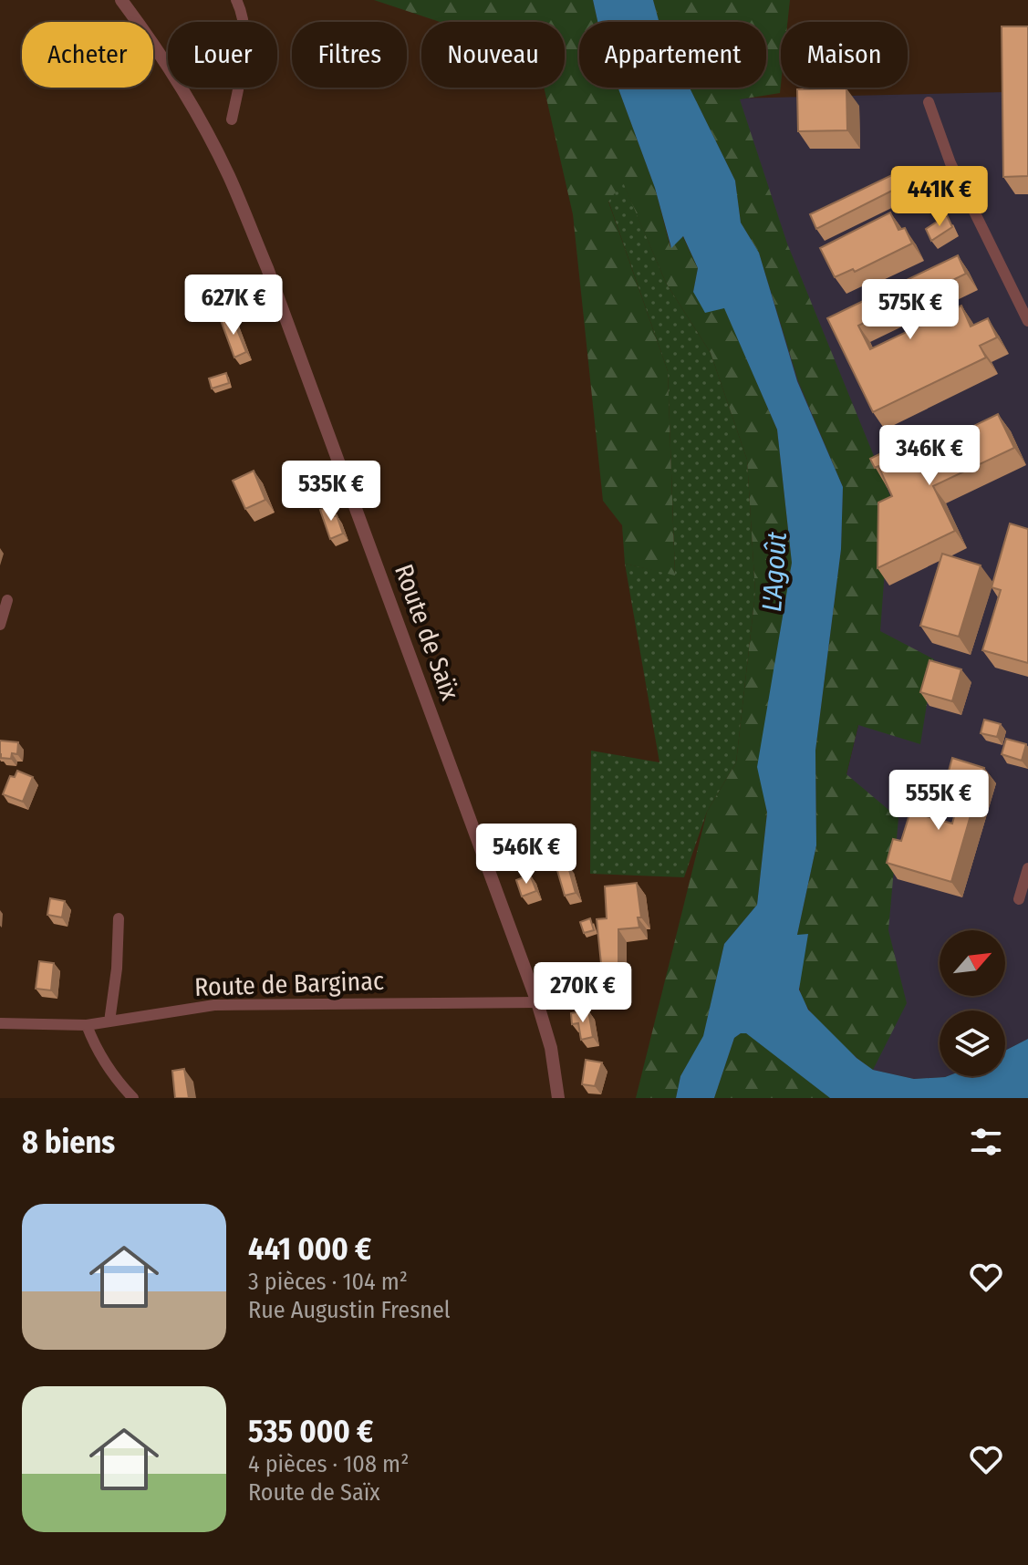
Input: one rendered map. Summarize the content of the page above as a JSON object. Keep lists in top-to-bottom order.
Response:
{
  "streets": {
    "street": ["Route de Saïx", "Route de Barginac"]
  },
  "crossings": [
    ["Route de Saïx", "Route de Barginac"]
  ],
  "water": ["L'Agoût"],
  "north": "top right",
  "page": {
    "chip": [
      "Acheter",
      "Louer",
      "Filtres",
      "Nouveau",
      "Appartement",
      "Maison"
    ],
    "price": [
      "441K €",
      "627K €",
      "575K €",
      "346K €",
      "535K €",
      "555K €",
      "546K €",
      "270K €"
    ],
    "heading": "8 biens",
    "list": [
      {
        "name": "441 000 €",
        "note": "3 pièces · 104 m² · Rue Augustin Fresnel"
      },
      {
        "name": "535 000 €",
        "note": "4 pièces · 108 m² · Route de Saïx"
      }
    ]
  }
}
